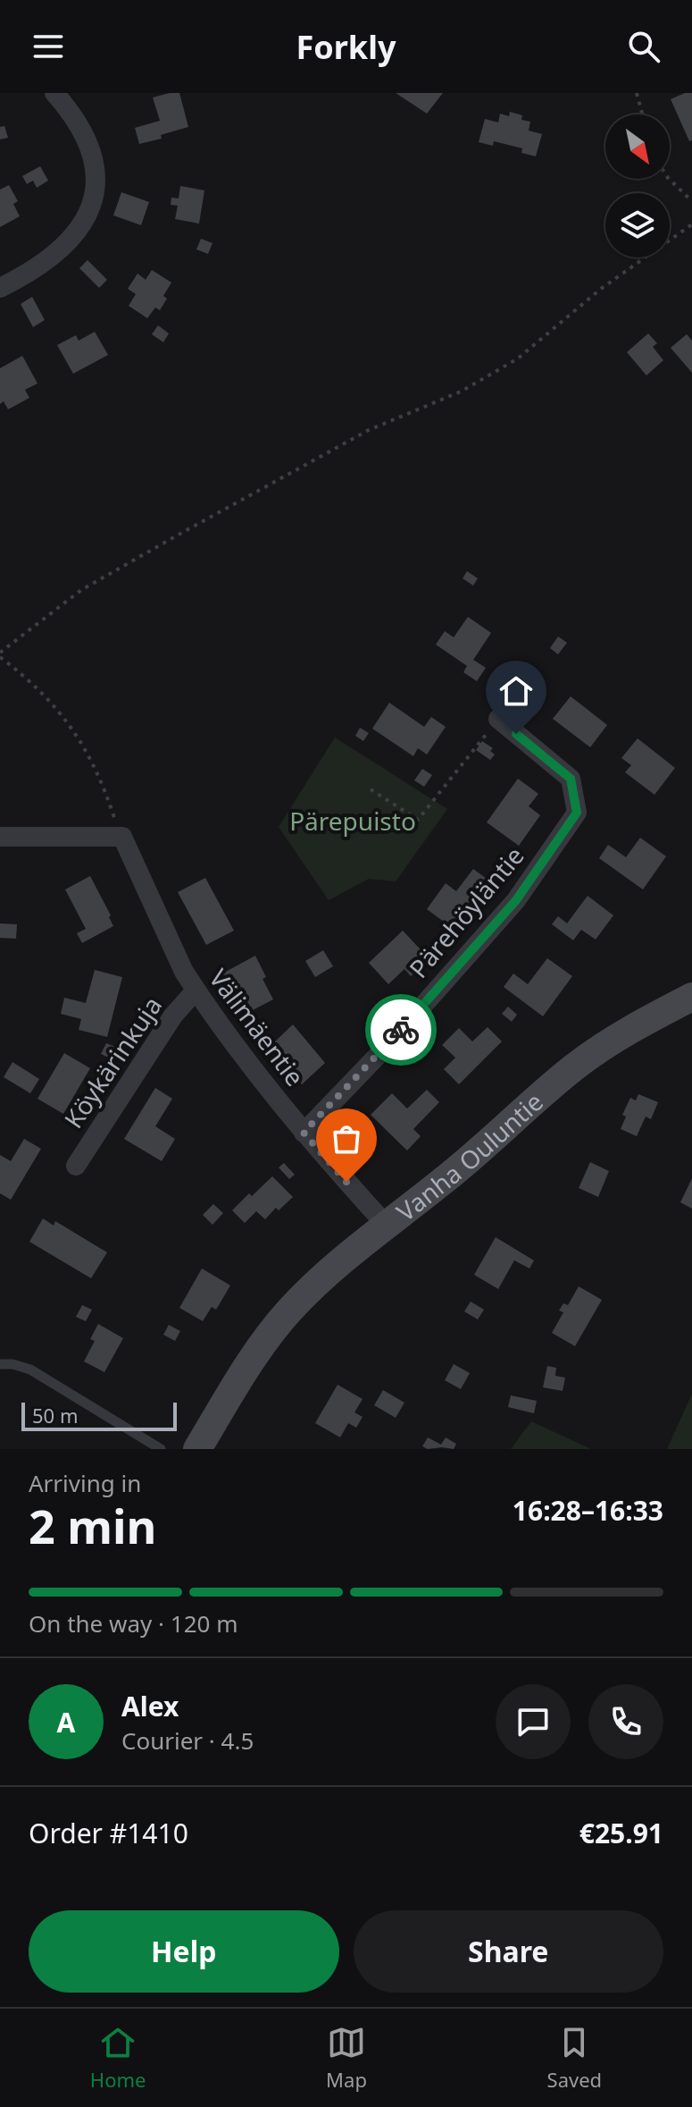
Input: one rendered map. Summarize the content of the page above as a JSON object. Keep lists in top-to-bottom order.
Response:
{
  "streets": {
    "street": [
      "Pärehöyläntie",
      "Välimäentie",
      "Köykärinkuja",
      "Vanha Ouluntie"
    ]
  },
  "crossings": [
    ["Pärehöyläntie", "Välimäentie"],
    ["Välimäentie", "Köykärinkuja"],
    ["Välimäentie", "Vanha Ouluntie"]
  ],
  "parks": ["Pärepuisto"],
  "scale_bar": "50 m",
  "north": "bottom right",
  "page": {
    "header": "Forkly",
    "scale": "50 m",
    "heading": ["2 min", "Arriving in", "16:28–16:33"],
    "panel": [
      "Alex",
      "Courier · 4.5",
      "Order #1410",
      "€25.91"
    ],
    "bar": "On the way · 120 m",
    "round": "A",
    "buttons": ["Help", "Share"],
    "tabs": ["Home", "Map", "Saved"]
  }
}
